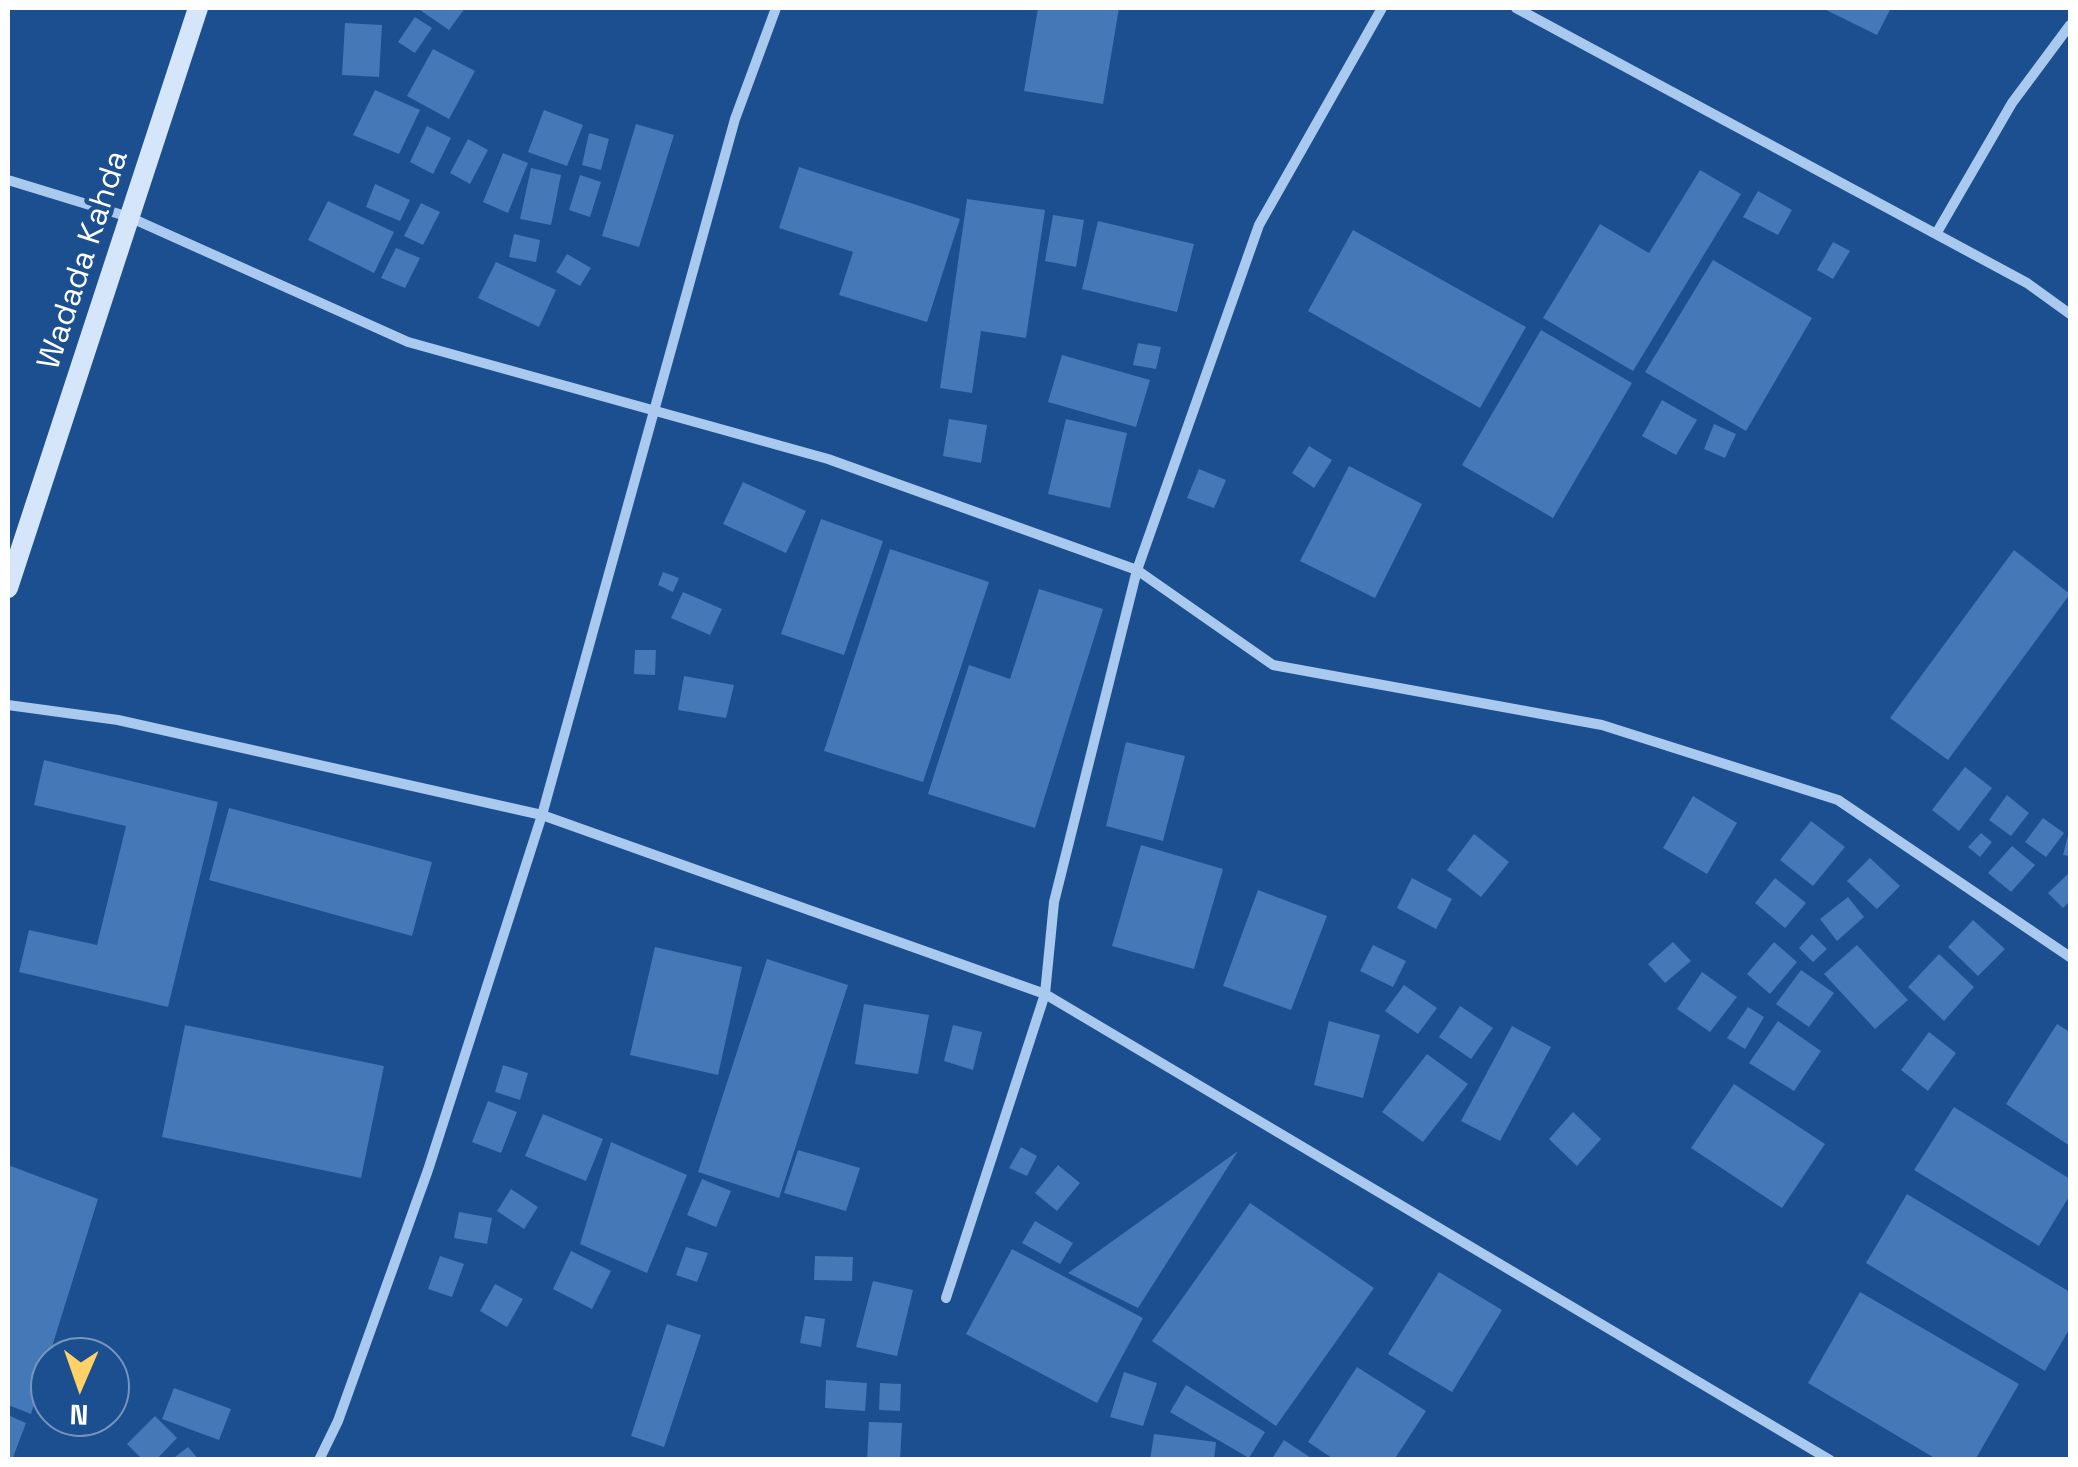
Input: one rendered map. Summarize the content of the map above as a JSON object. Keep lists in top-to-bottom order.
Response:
{
  "streets": {
    "main road": ["Wadada Kahda"]
  },
  "north": "bottom"
}
